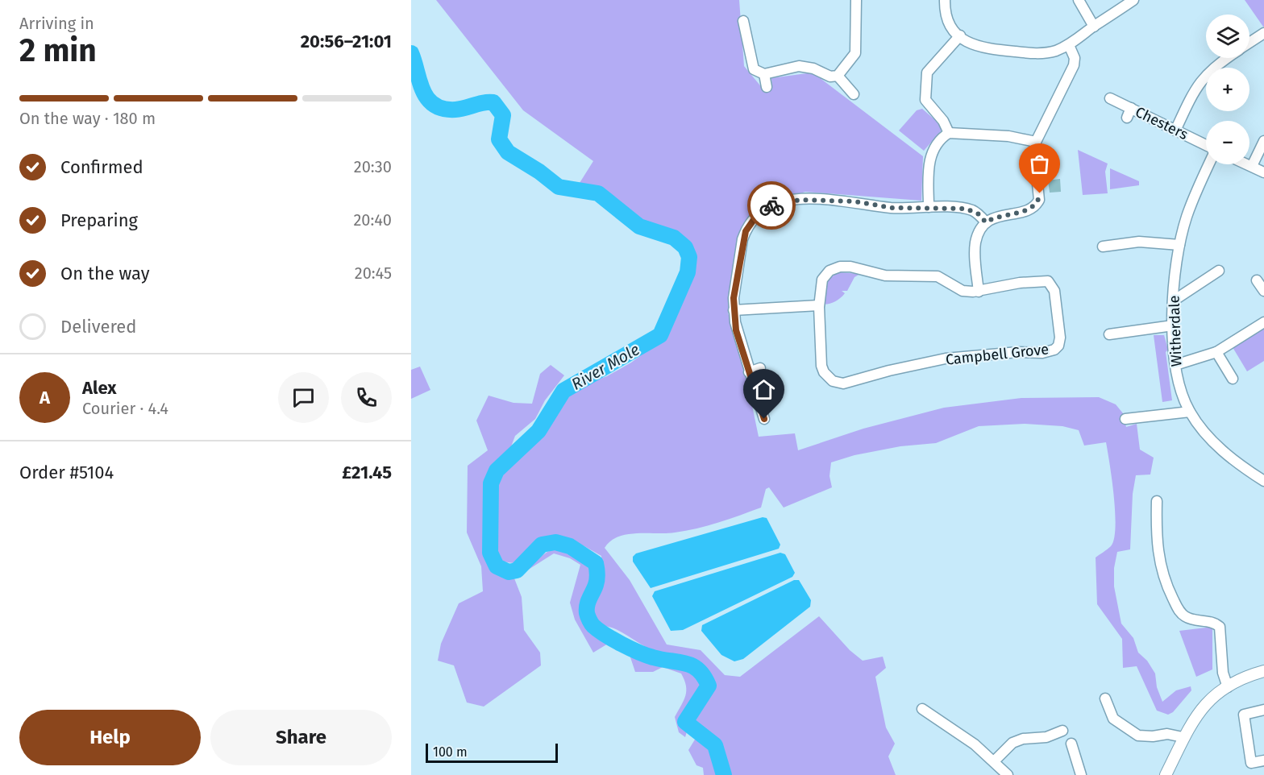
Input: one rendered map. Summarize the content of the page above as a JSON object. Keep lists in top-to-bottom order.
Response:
{
  "streets": {
    "street": ["Chesters", "Witherdale", "Campbell Grove"]
  },
  "water": ["River Mole"],
  "scale_bar": "100 m",
  "page": {
    "heading": ["2 min", "Arriving in", "20:56–21:01"],
    "panel": [
      "Alex",
      "Courier · 4.4",
      "Order #5104",
      "£21.45"
    ],
    "map_buttons": ["+", "−"],
    "bar": "On the way · 180 m",
    "list": [
      ["Confirmed", "20:30"],
      ["Preparing", "20:40"],
      ["On the way", "20:45"],
      "Delivered"
    ],
    "round": "A",
    "buttons": ["Help", "Share"],
    "scale": "100 m"
  }
}
